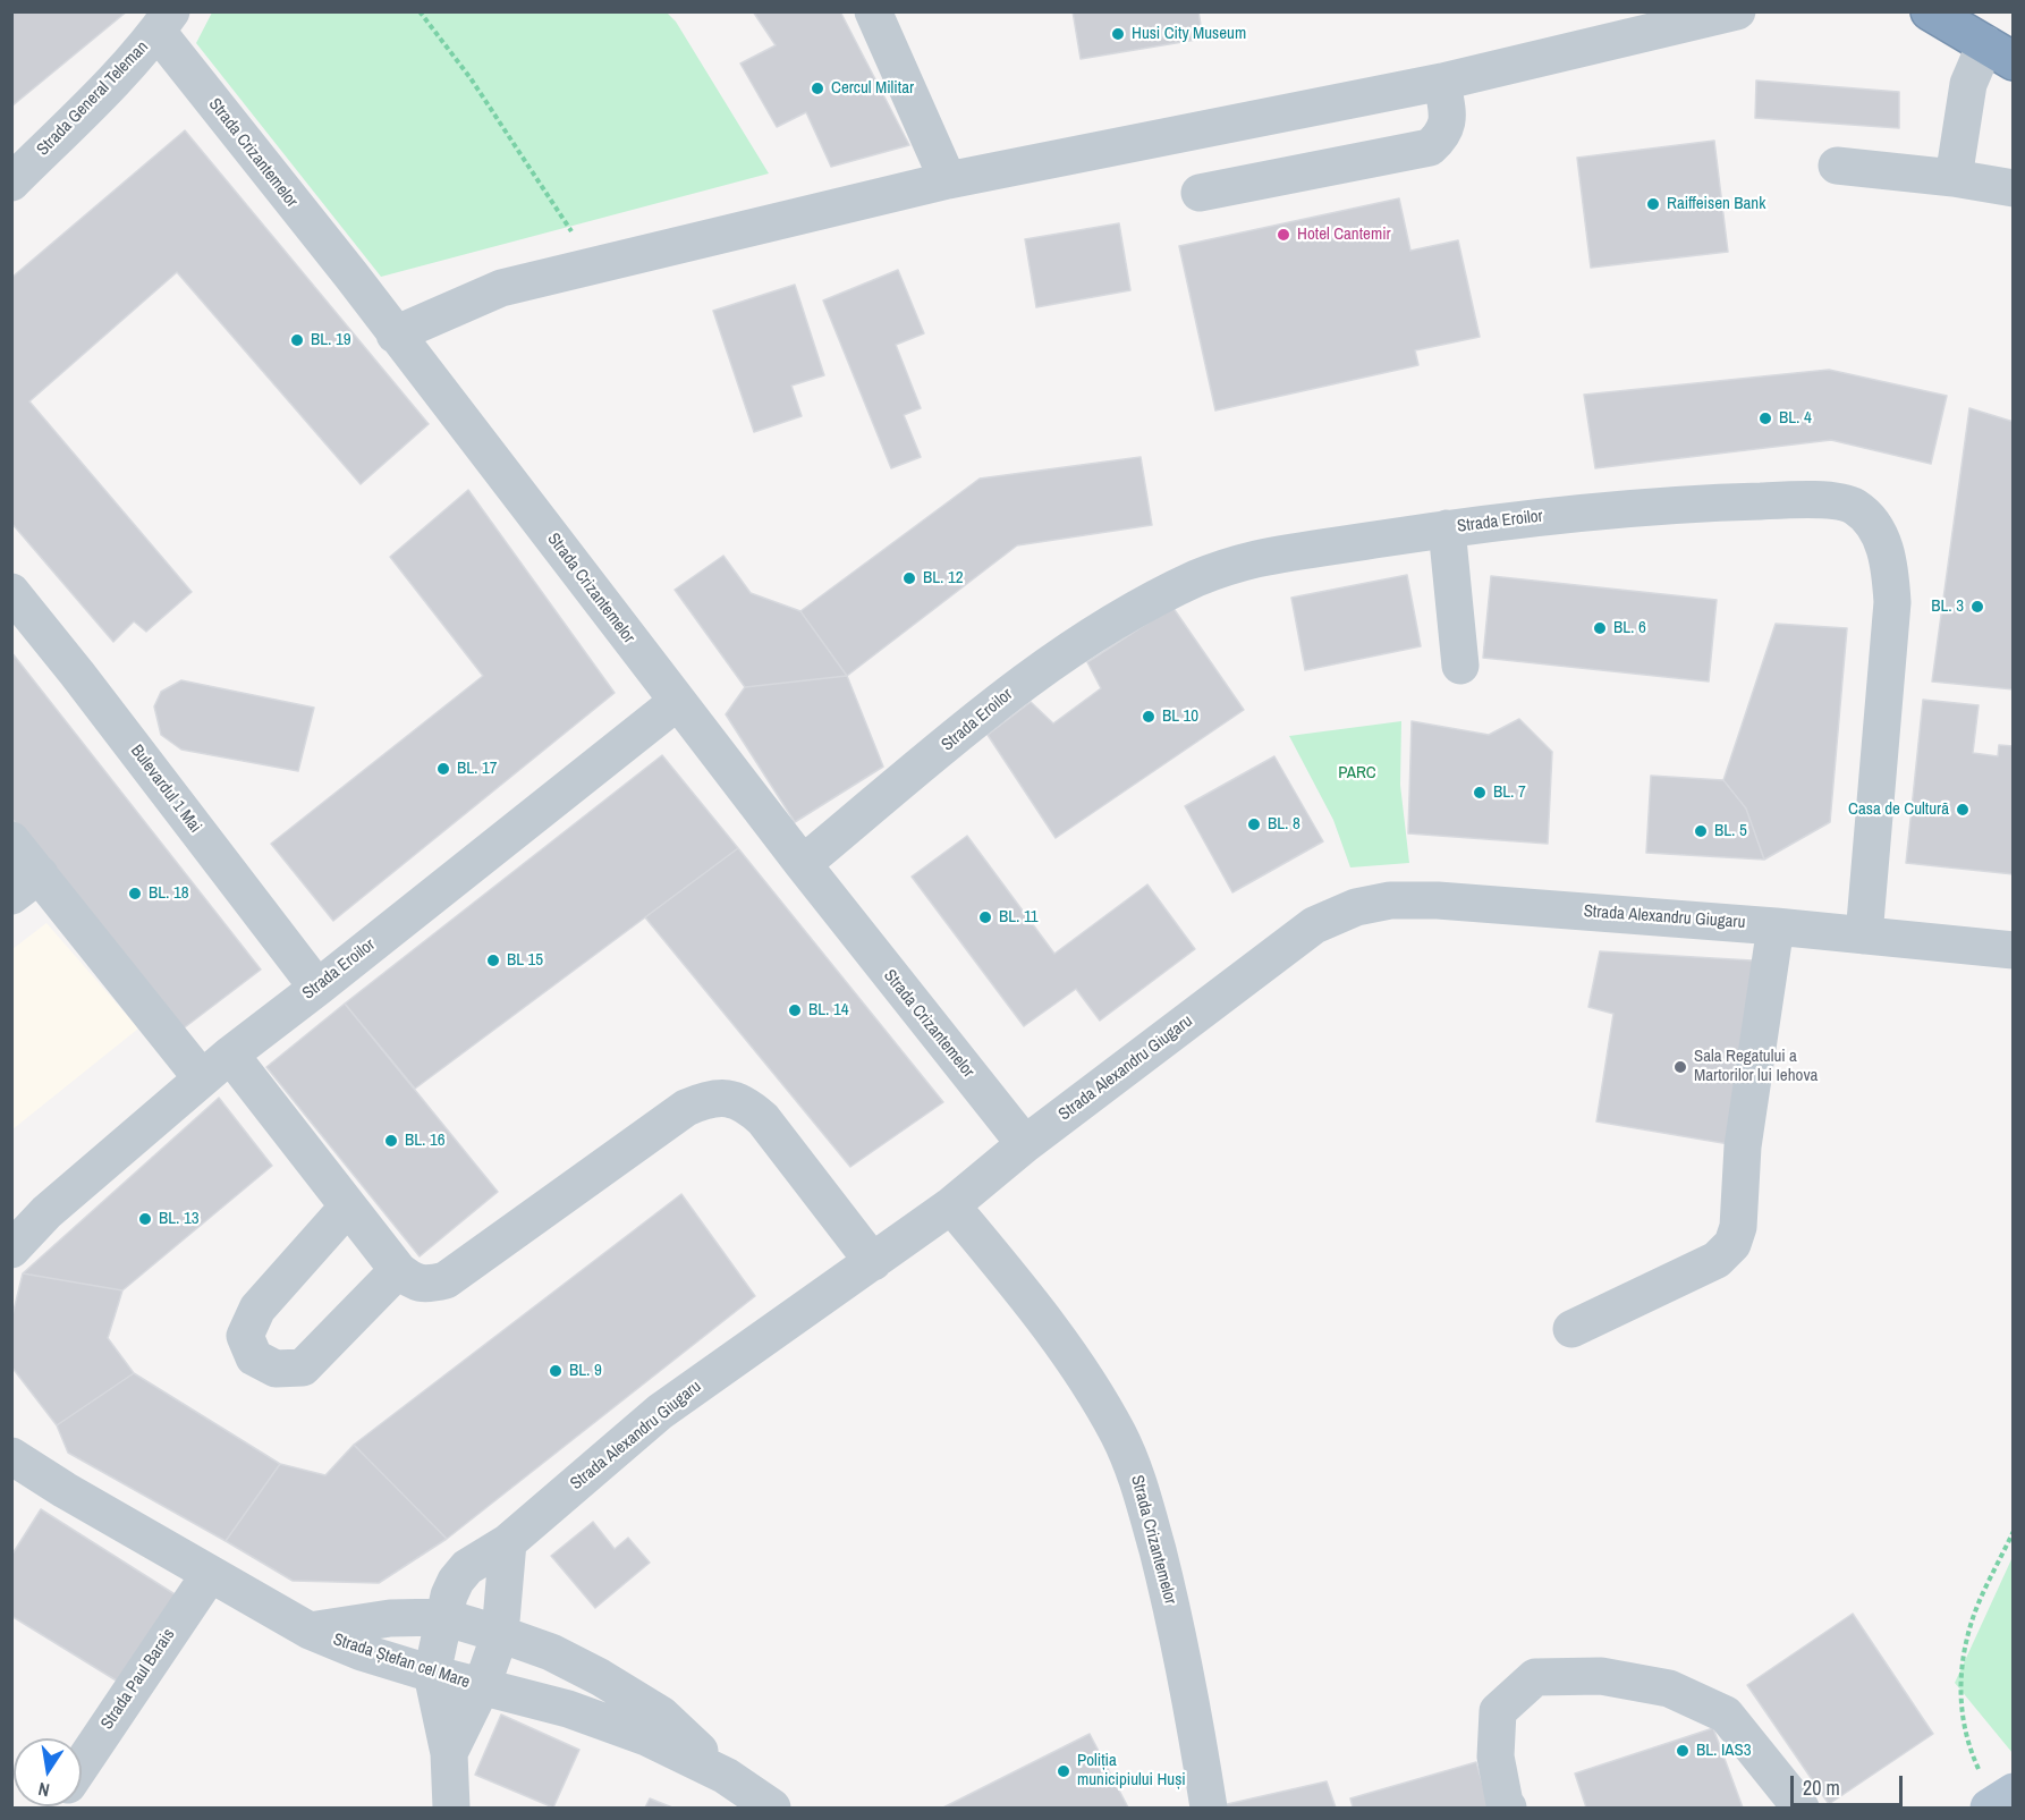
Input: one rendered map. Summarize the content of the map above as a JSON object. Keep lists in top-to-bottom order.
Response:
{
  "streets": {
    "street": [
      "Strada General Teleman",
      "Strada Crizantemelor",
      "Strada Eroilor",
      "Bulevardul 1 Mai",
      "Strada Alexandru Giugaru",
      "Strada Ștefan cel Mare",
      "Strada Paul Barais"
    ]
  },
  "crossings": [
    ["Strada General Teleman", "Strada Crizantemelor"],
    ["Strada Crizantemelor", "Strada Eroilor"],
    ["Strada Crizantemelor", "Strada Alexandru Giugaru"],
    ["Strada Eroilor", "Bulevardul 1 Mai"],
    ["Strada Eroilor", "Strada Alexandru Giugaru"],
    ["Strada Alexandru Giugaru", "Strada Ștefan cel Mare"],
    ["Strada Ștefan cel Mare", "Strada Paul Barais"]
  ],
  "parks": ["PARC"],
  "places": [
    "Husi City Museum",
    "Cercul Militar",
    "Raiffeisen Bank",
    "Hotel Cantemir",
    "BL. 19",
    "BL. 4",
    "BL. 12",
    "BL. 3",
    "BL. 6",
    "BL 10",
    "BL. 17",
    "BL. 7",
    "Casa de Cultură",
    "BL. 8",
    "BL. 5",
    "BL. 18",
    "BL. 11",
    "BL 15",
    "BL. 14",
    "Sala Regatului a Martorilor lui Iehova",
    "BL. 16",
    "BL. 13",
    "BL. 9",
    "BL. IAS3",
    "Poliția municipiului Huși"
  ],
  "scale_bar": "20 m",
  "north": "bottom"
}
